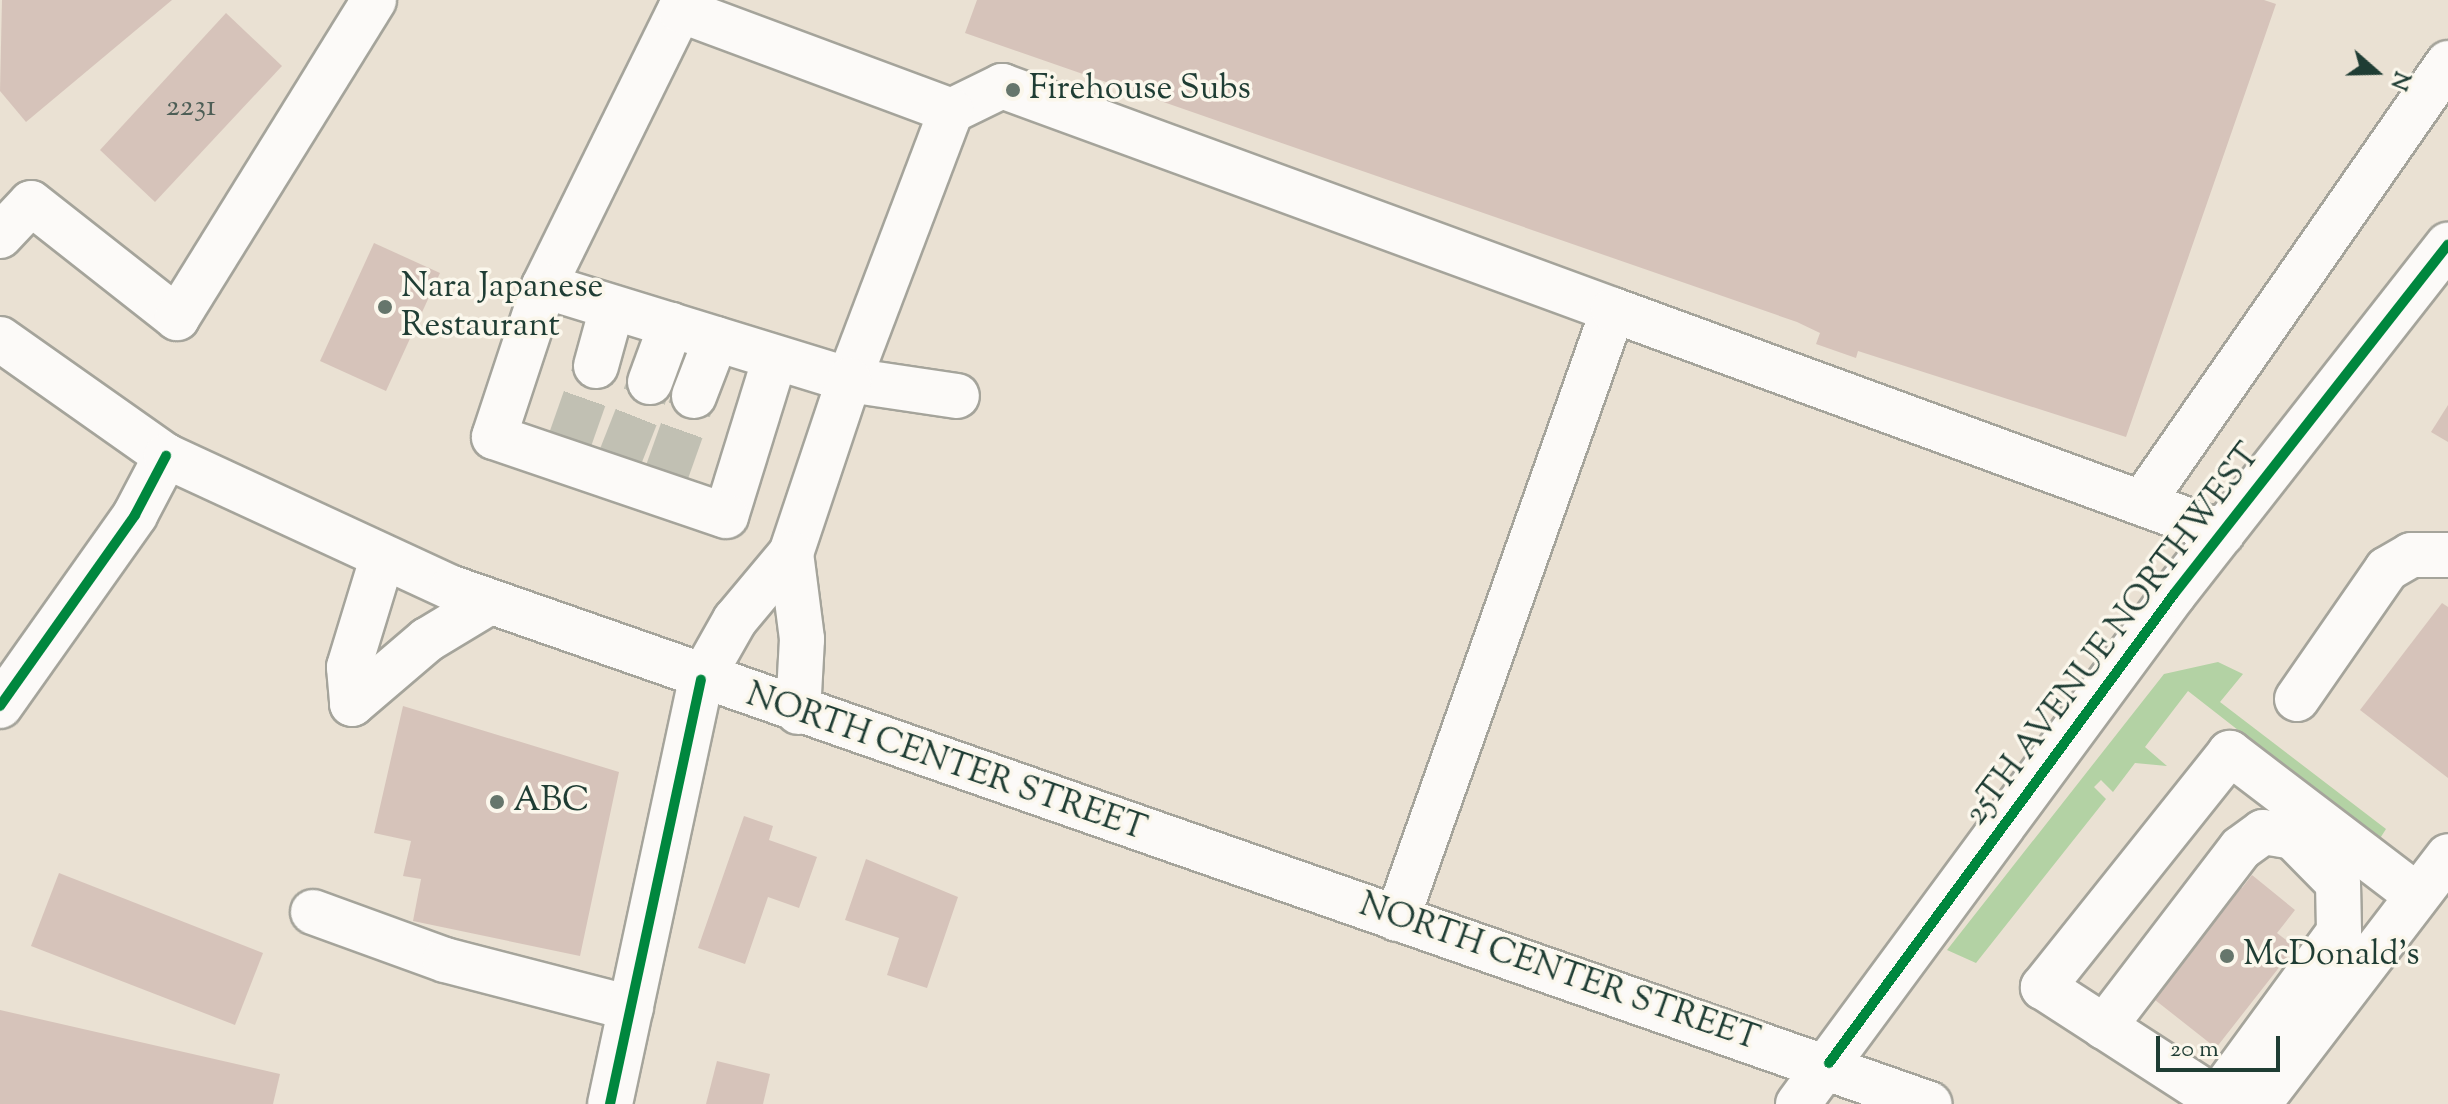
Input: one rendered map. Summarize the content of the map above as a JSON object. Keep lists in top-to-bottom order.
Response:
{
  "streets": {
    "main road": ["25TH AVENUE NORTHWEST", "NORTH CENTER STREET"]
  },
  "crossings": [
    ["25TH AVENUE NORTHWEST", "NORTH CENTER STREET"]
  ],
  "places": [
    "Firehouse Subs",
    "Nara Japanese Restaurant",
    "ABC",
    "McDonald's"
  ],
  "house_numbers": ["2231"],
  "scale_bar": "20 m",
  "north": "right"
}
